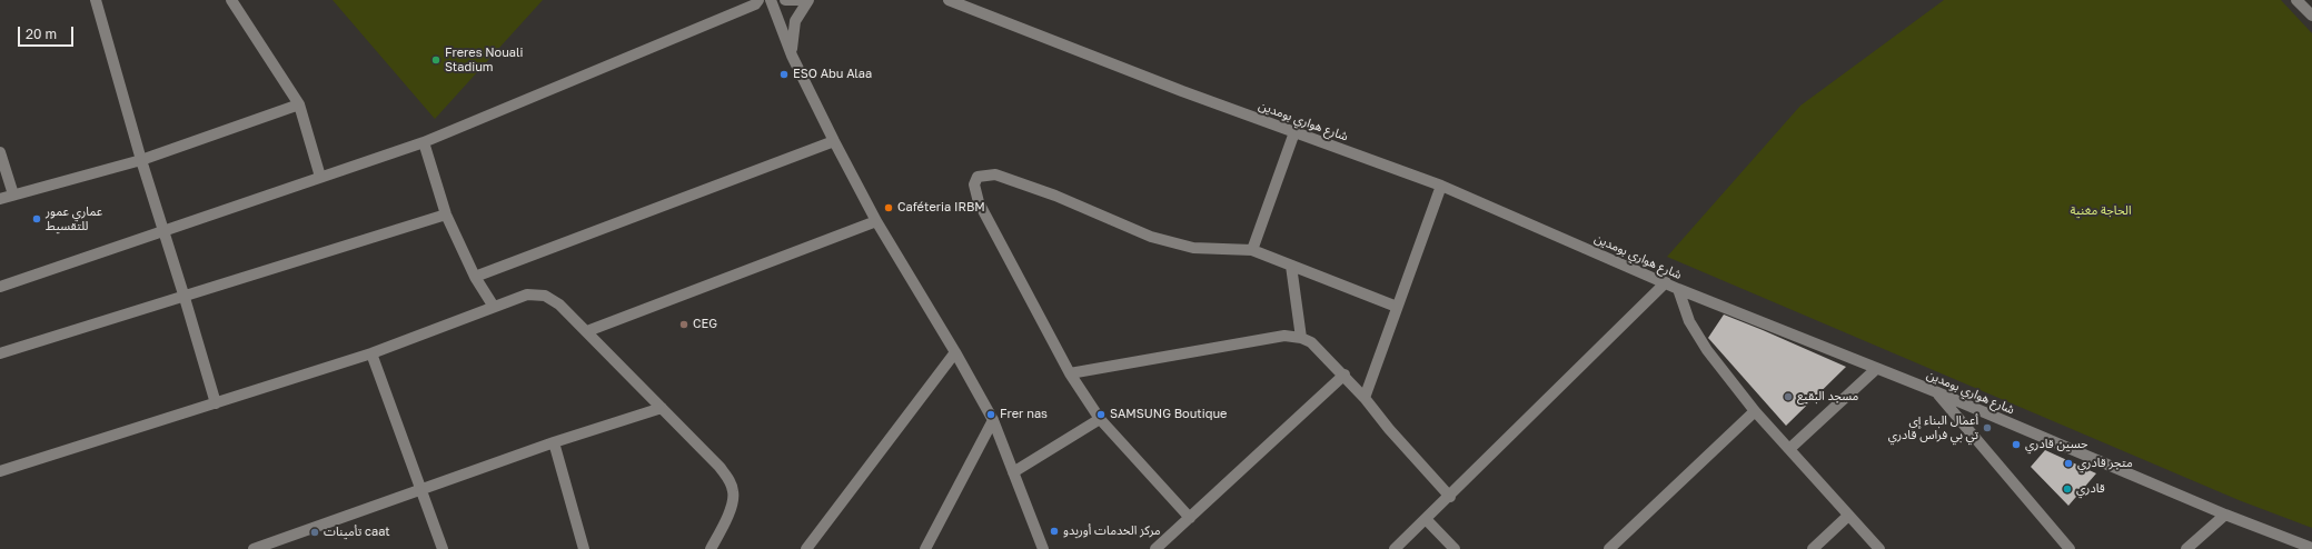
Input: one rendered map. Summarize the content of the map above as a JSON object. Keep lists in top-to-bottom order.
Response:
{
  "streets": {
    "street": ["شارع هواري بومدين"]
  },
  "parks": ["الحاجة مغنية"],
  "places": [
    "Freres Nouali Stadium",
    "ESO Abu Alaa",
    "Caféteria IRBM",
    "عماري عمور للتقسيط",
    "CEG",
    "مسجد البقيع",
    "Frer nas",
    "SAMSUNG Boutique",
    "أعمال البناء إي تي بي فراس قادري",
    "حسين قادري",
    "متجر قادري",
    "قادري",
    "مركز الخدمات أوريدو",
    "تأمينات caat"
  ],
  "scale_bar": "20 m"
}
